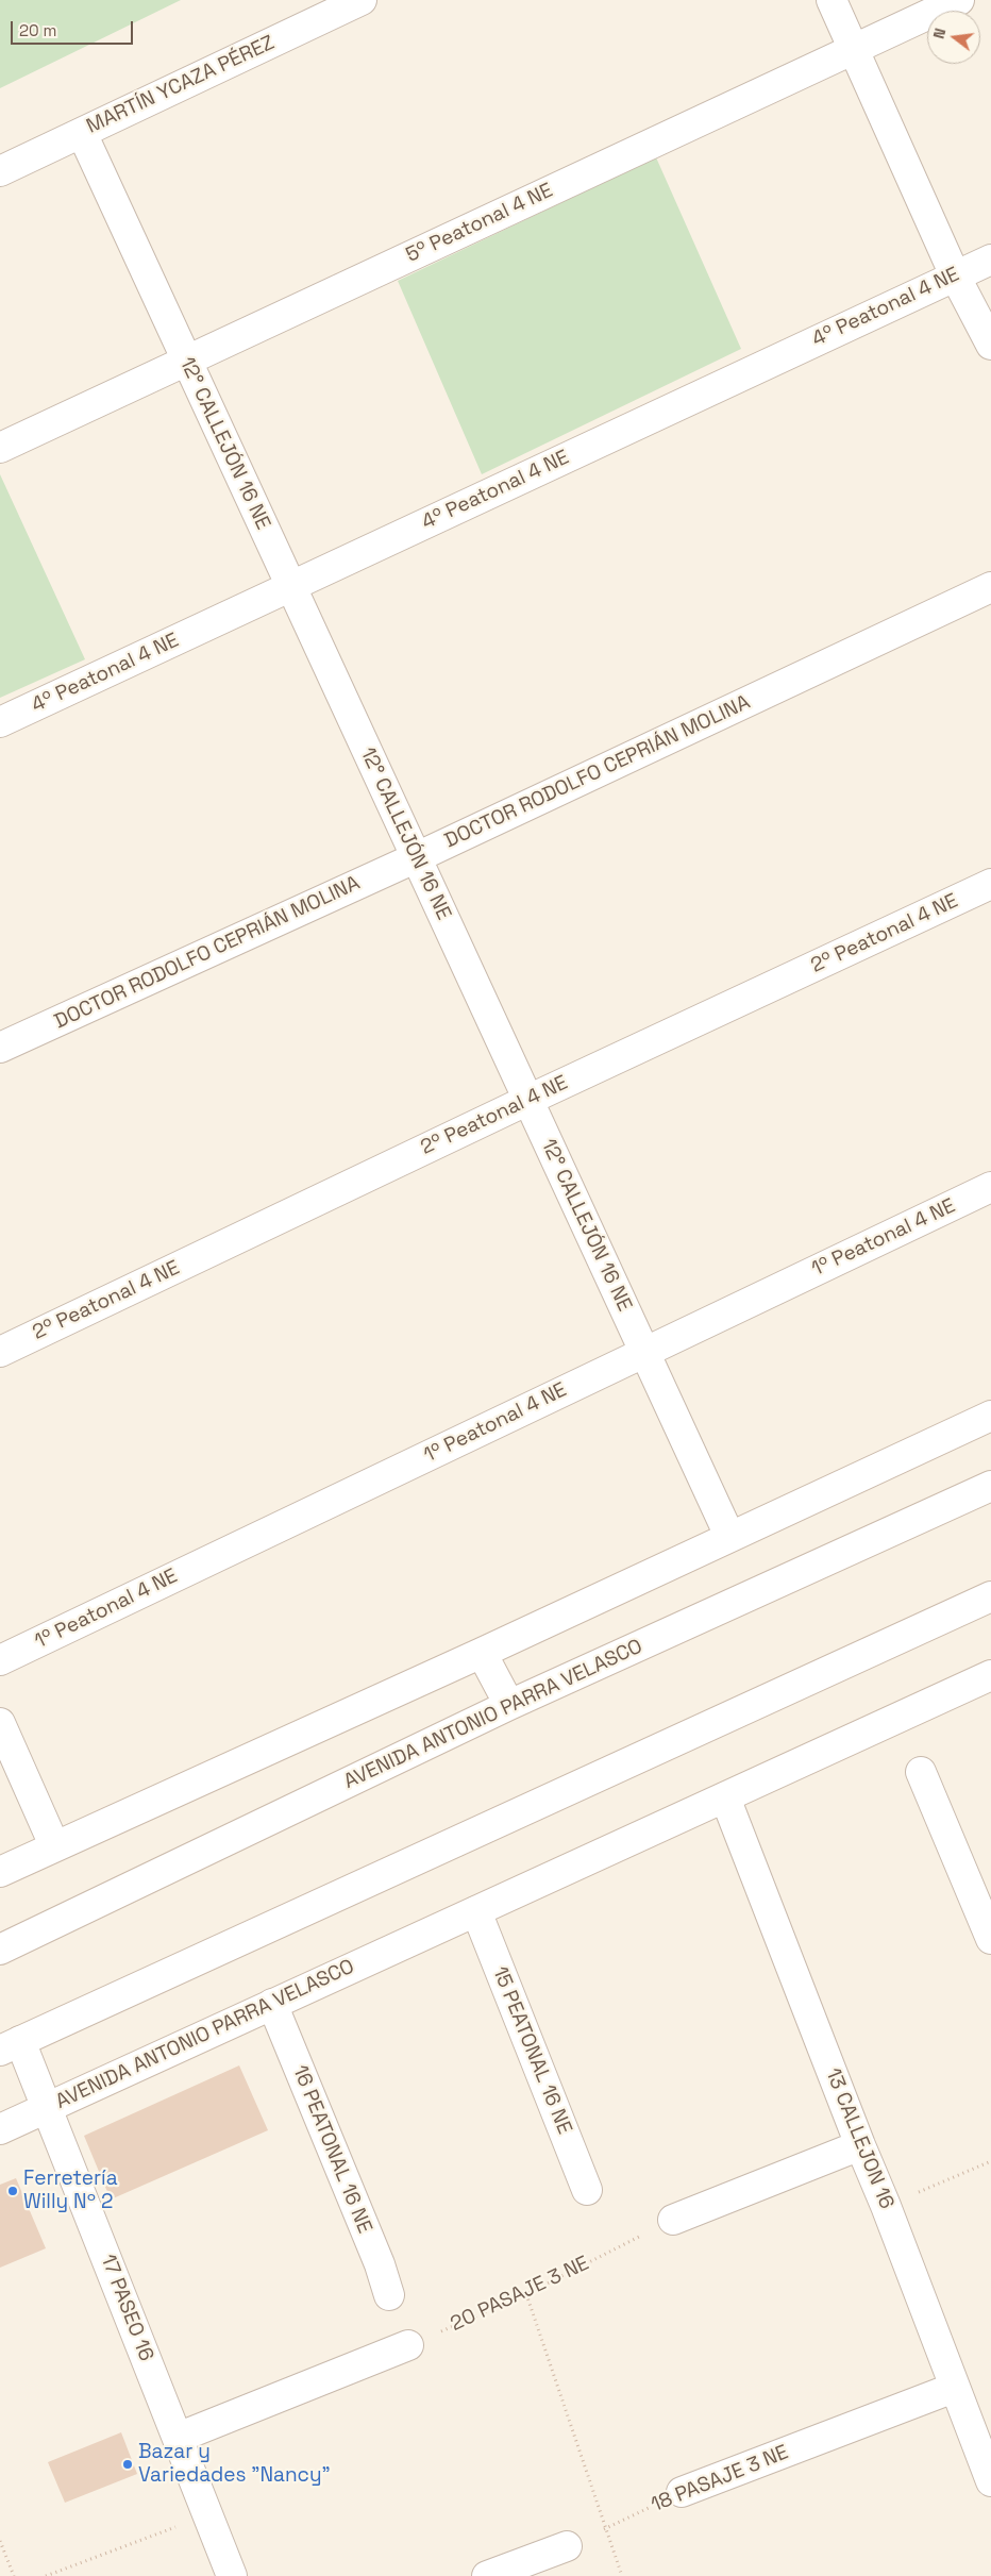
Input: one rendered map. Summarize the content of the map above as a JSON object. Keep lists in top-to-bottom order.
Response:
{
  "streets": {
    "street": [
      "MARTÍN YCAZA PÉREZ",
      "5º Peatonal 4 NE",
      "4º Peatonal 4 NE",
      "12° CALLEJÓN 16 NE",
      "DOCTOR RODOLFO CEPRIÁN MOLINA",
      "2º Peatonal 4 NE",
      "1º Peatonal 4 NE",
      "AVENIDA ANTONIO PARRA VELASCO",
      "15 PEATONAL 16 NE",
      "13 CALLEJON 16",
      "16 PEATONAL 16 NE",
      "17 PASEO 16",
      "18 PASAJE 3 NE"
    ],
    "path": ["20 PASAJE 3 NE"]
  },
  "crossings": [
    ["MARTÍN YCAZA PÉREZ", "12° CALLEJÓN 16 NE"],
    ["5º Peatonal 4 NE", "12° CALLEJÓN 16 NE"],
    ["4º Peatonal 4 NE", "12° CALLEJÓN 16 NE"],
    ["12° CALLEJÓN 16 NE", "DOCTOR RODOLFO CEPRIÁN MOLINA"],
    ["12° CALLEJÓN 16 NE", "2º Peatonal 4 NE"],
    ["12° CALLEJÓN 16 NE", "1º Peatonal 4 NE"],
    ["AVENIDA ANTONIO PARRA VELASCO", "15 PEATONAL 16 NE"],
    ["AVENIDA ANTONIO PARRA VELASCO", "13 CALLEJON 16"],
    ["AVENIDA ANTONIO PARRA VELASCO", "16 PEATONAL 16 NE"],
    ["AVENIDA ANTONIO PARRA VELASCO", "17 PASEO 16"],
    ["13 CALLEJON 16", "18 PASAJE 3 NE"]
  ],
  "places": ["Ferretería Willy Nº 2", "Bazar y Variedades \"Nancy\""],
  "scale_bar": "20 m",
  "north": "left"
}
